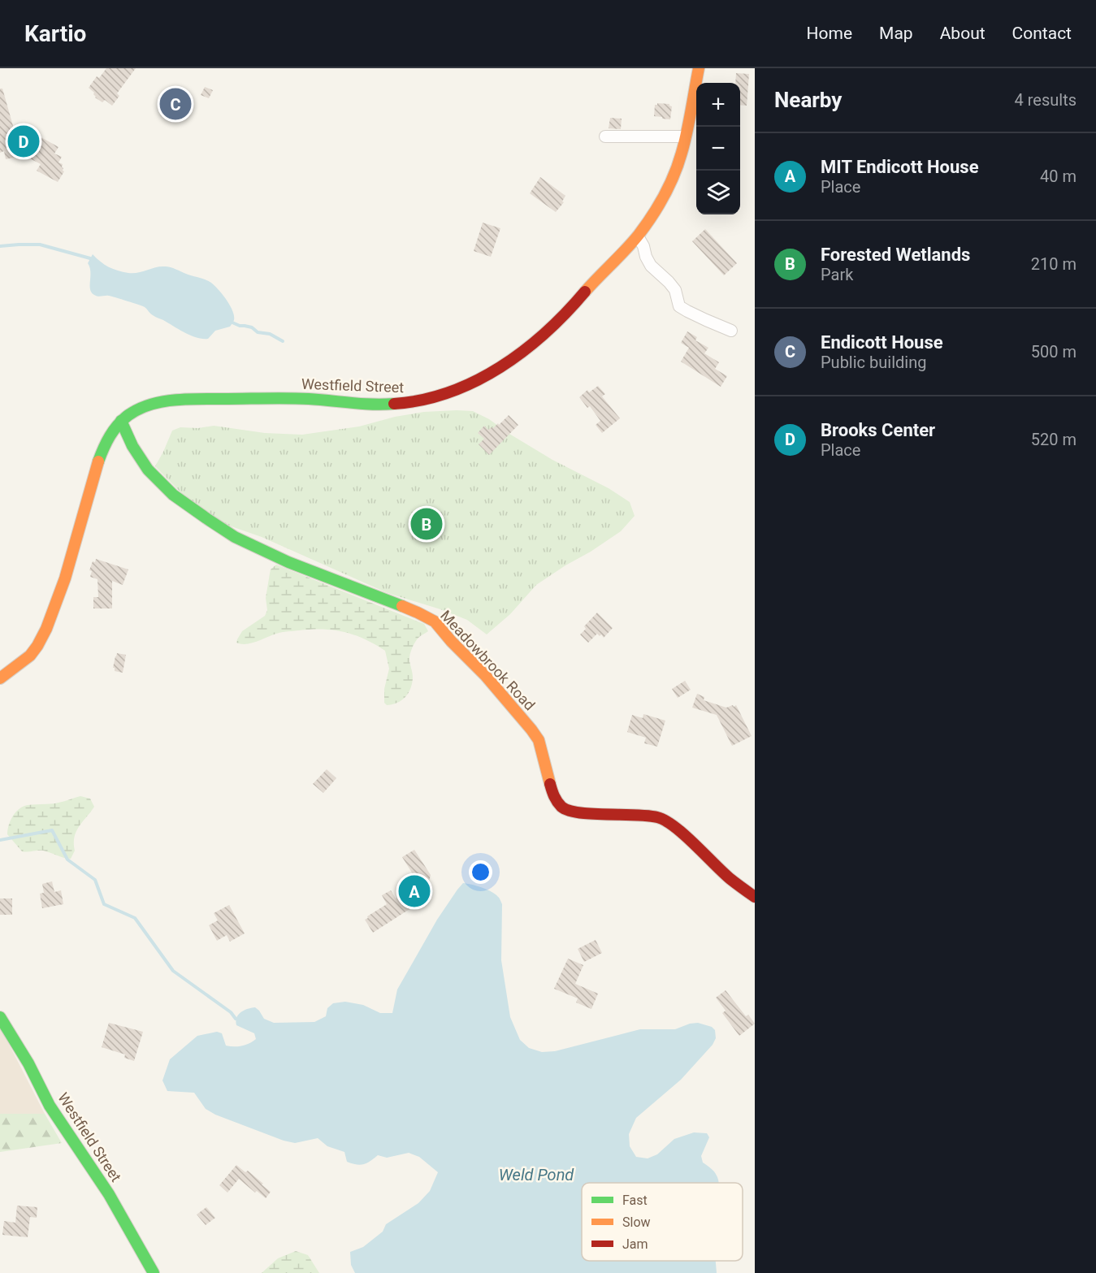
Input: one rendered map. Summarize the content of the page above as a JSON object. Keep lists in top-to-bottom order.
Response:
{
  "streets": {
    "street": ["Westfield Street", "Meadowbrook Road"]
  },
  "crossings": [
    ["Westfield Street", "Meadowbrook Road"]
  ],
  "water": ["Weld Pond"],
  "legend": ["Fast", "Slow", "Jam"],
  "page": {
    "header": "Kartio",
    "nav": [
      "Home",
      "Map",
      "About",
      "Contact"
    ],
    "heading": ["Nearby", "4 results"],
    "map_buttons": ["+", "−"],
    "pins": [
      "C",
      "D",
      "B",
      "A"
    ],
    "list": [
      {
        "mark": "A",
        "name": "MIT Endicott House",
        "note": "Place",
        "value": "40 m"
      },
      {
        "mark": "B",
        "name": "Forested Wetlands",
        "note": "Park",
        "value": "210 m"
      },
      {
        "mark": "C",
        "name": "Endicott House",
        "note": "Public building",
        "value": "500 m"
      },
      {
        "mark": "D",
        "name": "Brooks Center",
        "note": "Place",
        "value": "520 m"
      }
    ]
  }
}
